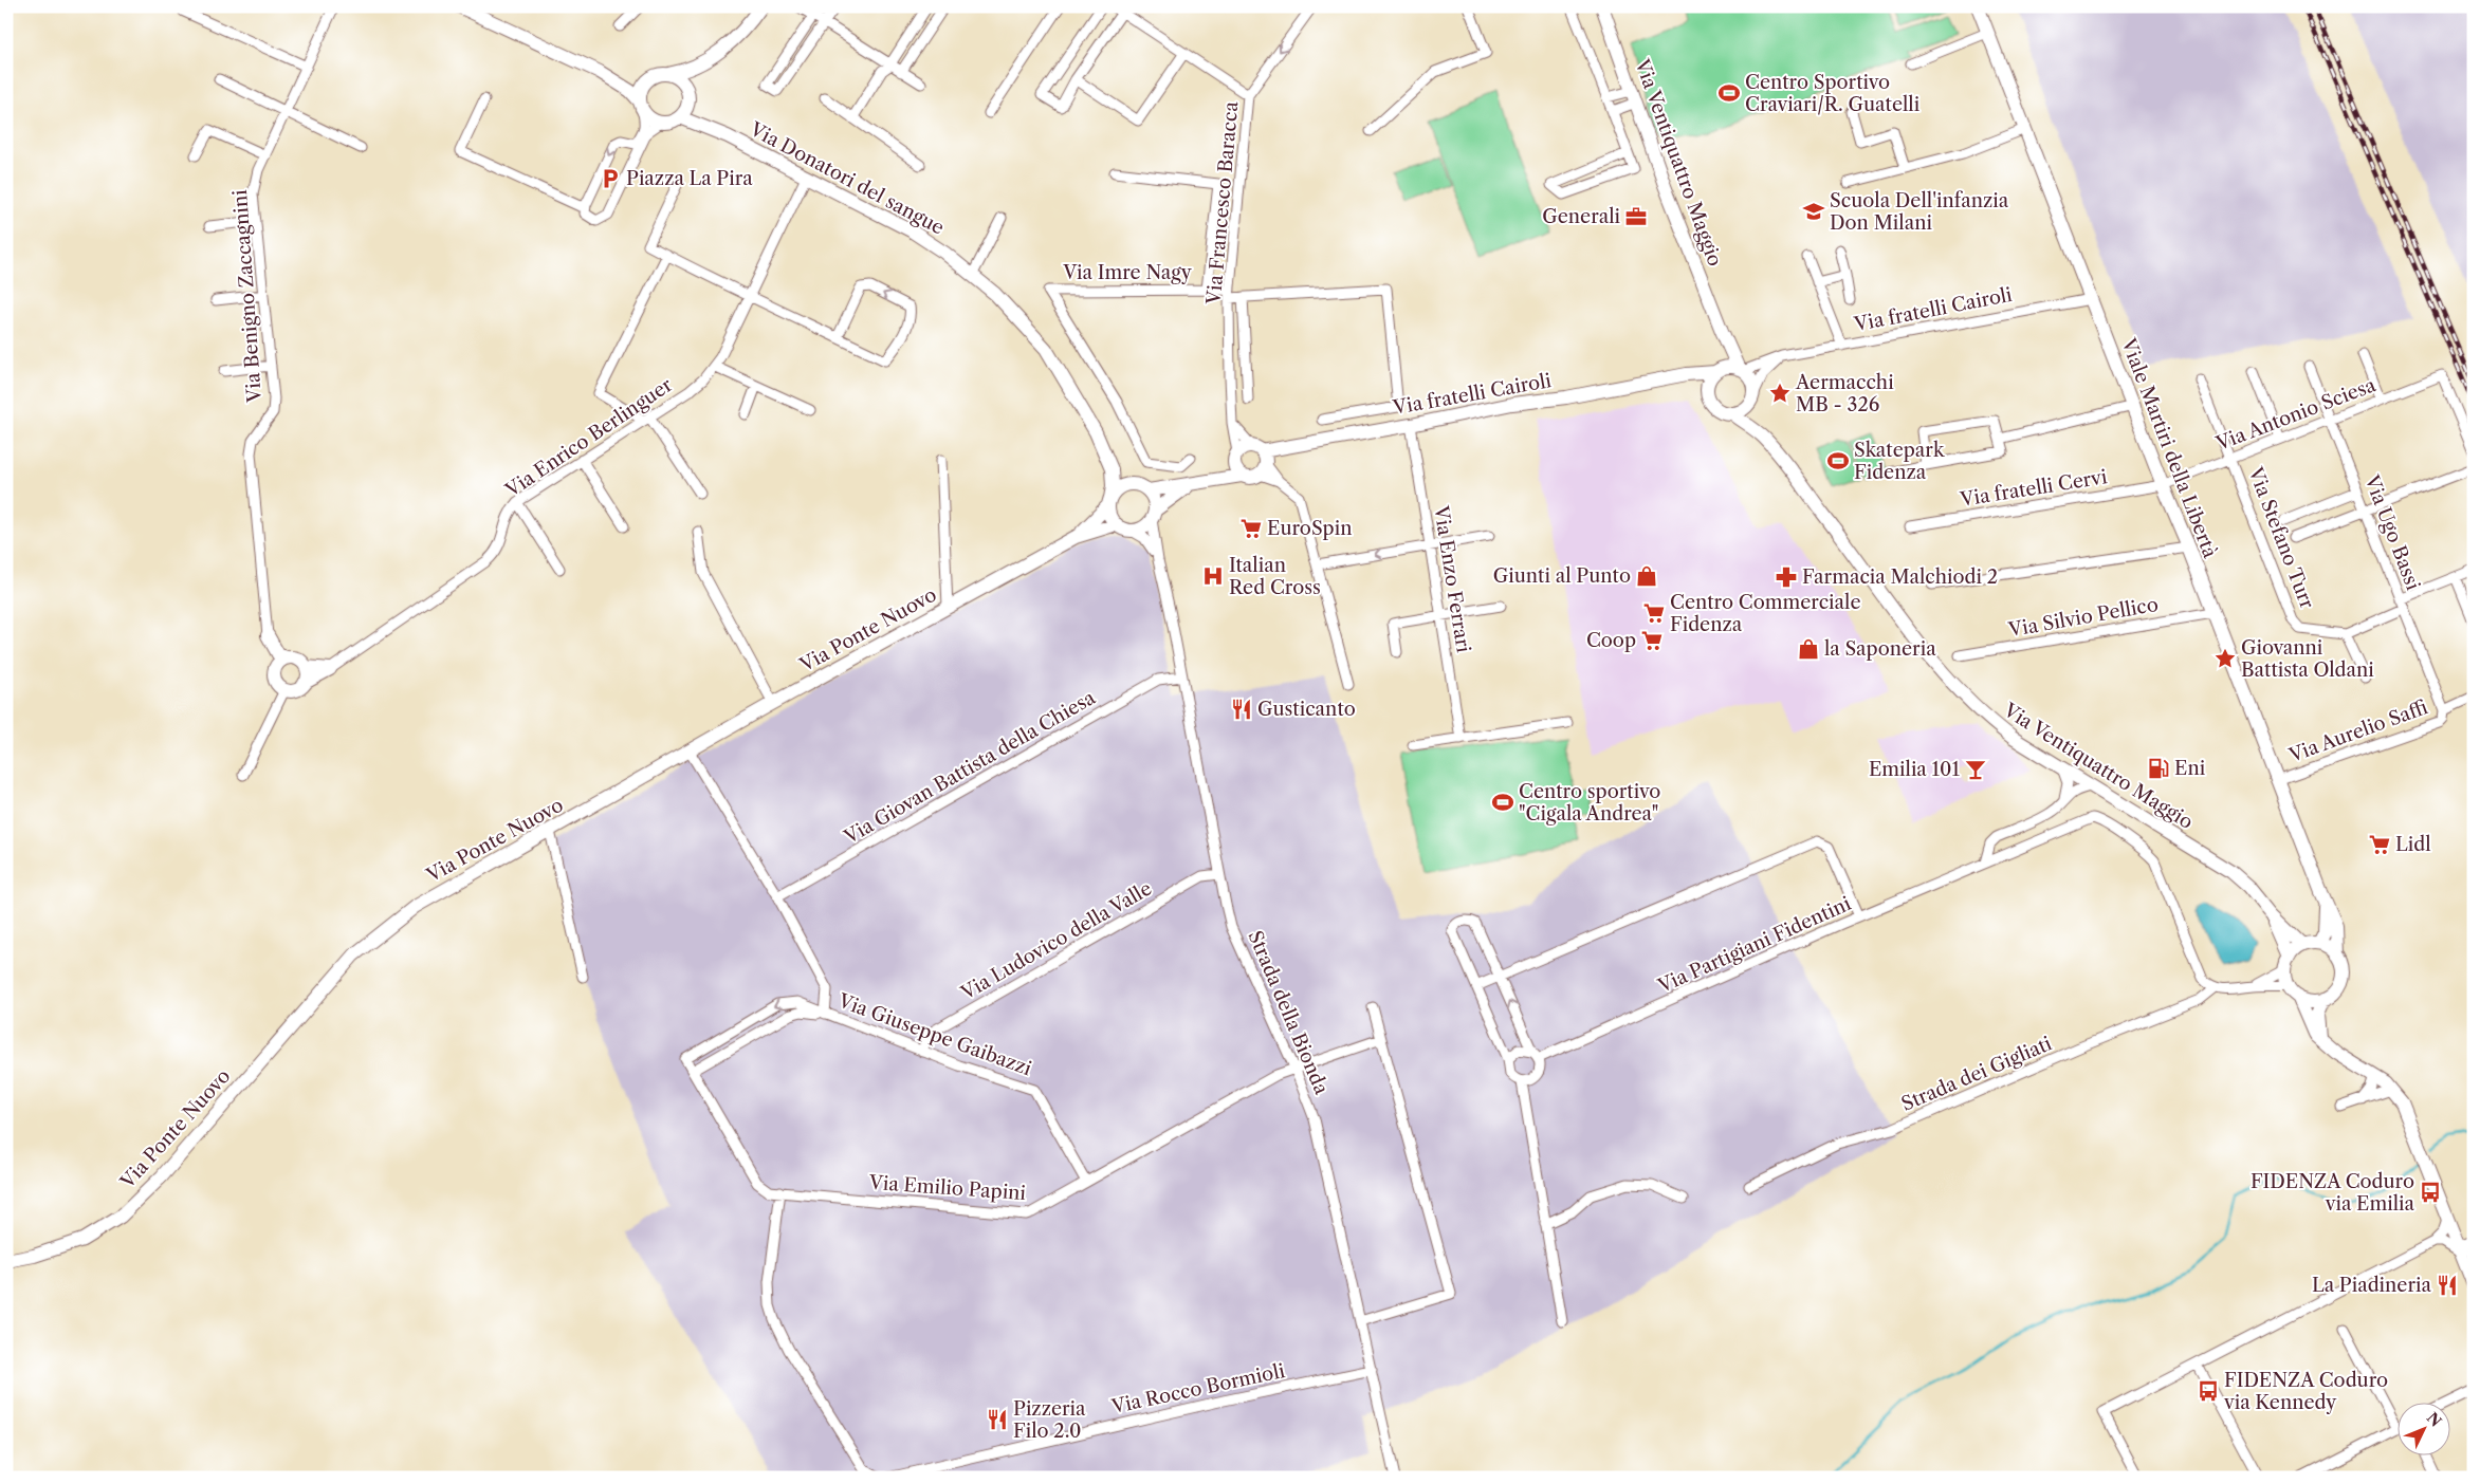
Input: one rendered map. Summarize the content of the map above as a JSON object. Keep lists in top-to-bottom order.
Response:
{
  "streets": {
    "street": [
      "Via Ventiquattro Maggio",
      "Via Donatori del sangue",
      "Via Francesco Baracca",
      "Via Imre Nagy",
      "Via Benigno Zaccagnini",
      "Via fratelli Cairoli",
      "Via Antonio Sciesa",
      "Via Enrico Berlinguer",
      "Viale Martiri della Libertà",
      "Via fratelli Cervi",
      "Via Ugo Bassi",
      "Via Stefano Turr",
      "Via Enzo Ferrari",
      "Via Silvio Pellico",
      "Via Ponte Nuovo",
      "Via Aurelio Saffi",
      "Via Giovan Battista della Chiesa",
      "Via Ludovico della Valle",
      "Via Partigiani Fidentini",
      "Strada della Bionda",
      "Via Giuseppe Gaibazzi",
      "Strada dei Gigliati",
      "Via Emilio Papini",
      "Via Rocco Bormioli"
    ]
  },
  "crossings": [
    ["Via Ventiquattro Maggio", "Via fratelli Cairoli"],
    ["Via Ventiquattro Maggio", "Viale Martiri della Libertà"],
    ["Via Donatori del sangue", "Via Enrico Berlinguer"],
    ["Via Donatori del sangue", "Via Ponte Nuovo"],
    ["Via Donatori del sangue", "Strada della Bionda"],
    ["Via Francesco Baracca", "Via Imre Nagy"],
    ["Via fratelli Cairoli", "Viale Martiri della Libertà"],
    ["Via fratelli Cairoli", "Via Enzo Ferrari"],
    ["Via Antonio Sciesa", "Viale Martiri della Libertà"],
    ["Via Antonio Sciesa", "Via fratelli Cervi"],
    ["Via Antonio Sciesa", "Via Ugo Bassi"],
    ["Via Antonio Sciesa", "Via Stefano Turr"],
    ["Viale Martiri della Libertà", "Via fratelli Cervi"],
    ["Viale Martiri della Libertà", "Via Silvio Pellico"],
    ["Viale Martiri della Libertà", "Via Aurelio Saffi"],
    ["Via Ugo Bassi", "Via Aurelio Saffi"],
    ["Via Ponte Nuovo", "Strada della Bionda"],
    ["Via Ponte Nuovo", "Via Giuseppe Gaibazzi"],
    ["Via Giovan Battista della Chiesa", "Strada della Bionda"],
    ["Via Giovan Battista della Chiesa", "Via Giuseppe Gaibazzi"],
    ["Via Ludovico della Valle", "Strada della Bionda"],
    ["Via Ludovico della Valle", "Via Giuseppe Gaibazzi"],
    ["Via Partigiani Fidentini", "Strada dei Gigliati"],
    ["Strada della Bionda", "Via Emilio Papini"],
    ["Strada della Bionda", "Via Rocco Bormioli"],
    ["Via Giuseppe Gaibazzi", "Via Emilio Papini"]
  ],
  "places": {
    "sports": ["Centro Sportivo Craviari/R. Guatelli", "Skatepark Fidenza", "Centro sportivo \"Cigala Andrea\""],
    "parking": ["Piazza La Pira"],
    "school or university": ["Scuola Dell'infanzia Don Milani"],
    "office": ["Generali"],
    "place": ["Aermacchi MB - 326", "Giovanni Battista Oldani"],
    "supermarket": [
      "EuroSpin",
      "Centro Commerciale Fidenza",
      "Coop",
      "Lidl"
    ],
    "hospital": ["Italian Red Cross"],
    "shop": ["Giunti al Punto", "la Saponeria"],
    "pharmacy": ["Farmacia Malchiodi 2"],
    "restaurant": ["Gusticanto", "La Piadineria", "Pizzeria Filo 2.0"],
    "fuel station": ["Eni"],
    "bar": ["Emilia 101"],
    "bus stop": ["FIDENZA Coduro via Emilia", "FIDENZA Coduro via Kennedy"]
  },
  "north": "top right"
}
